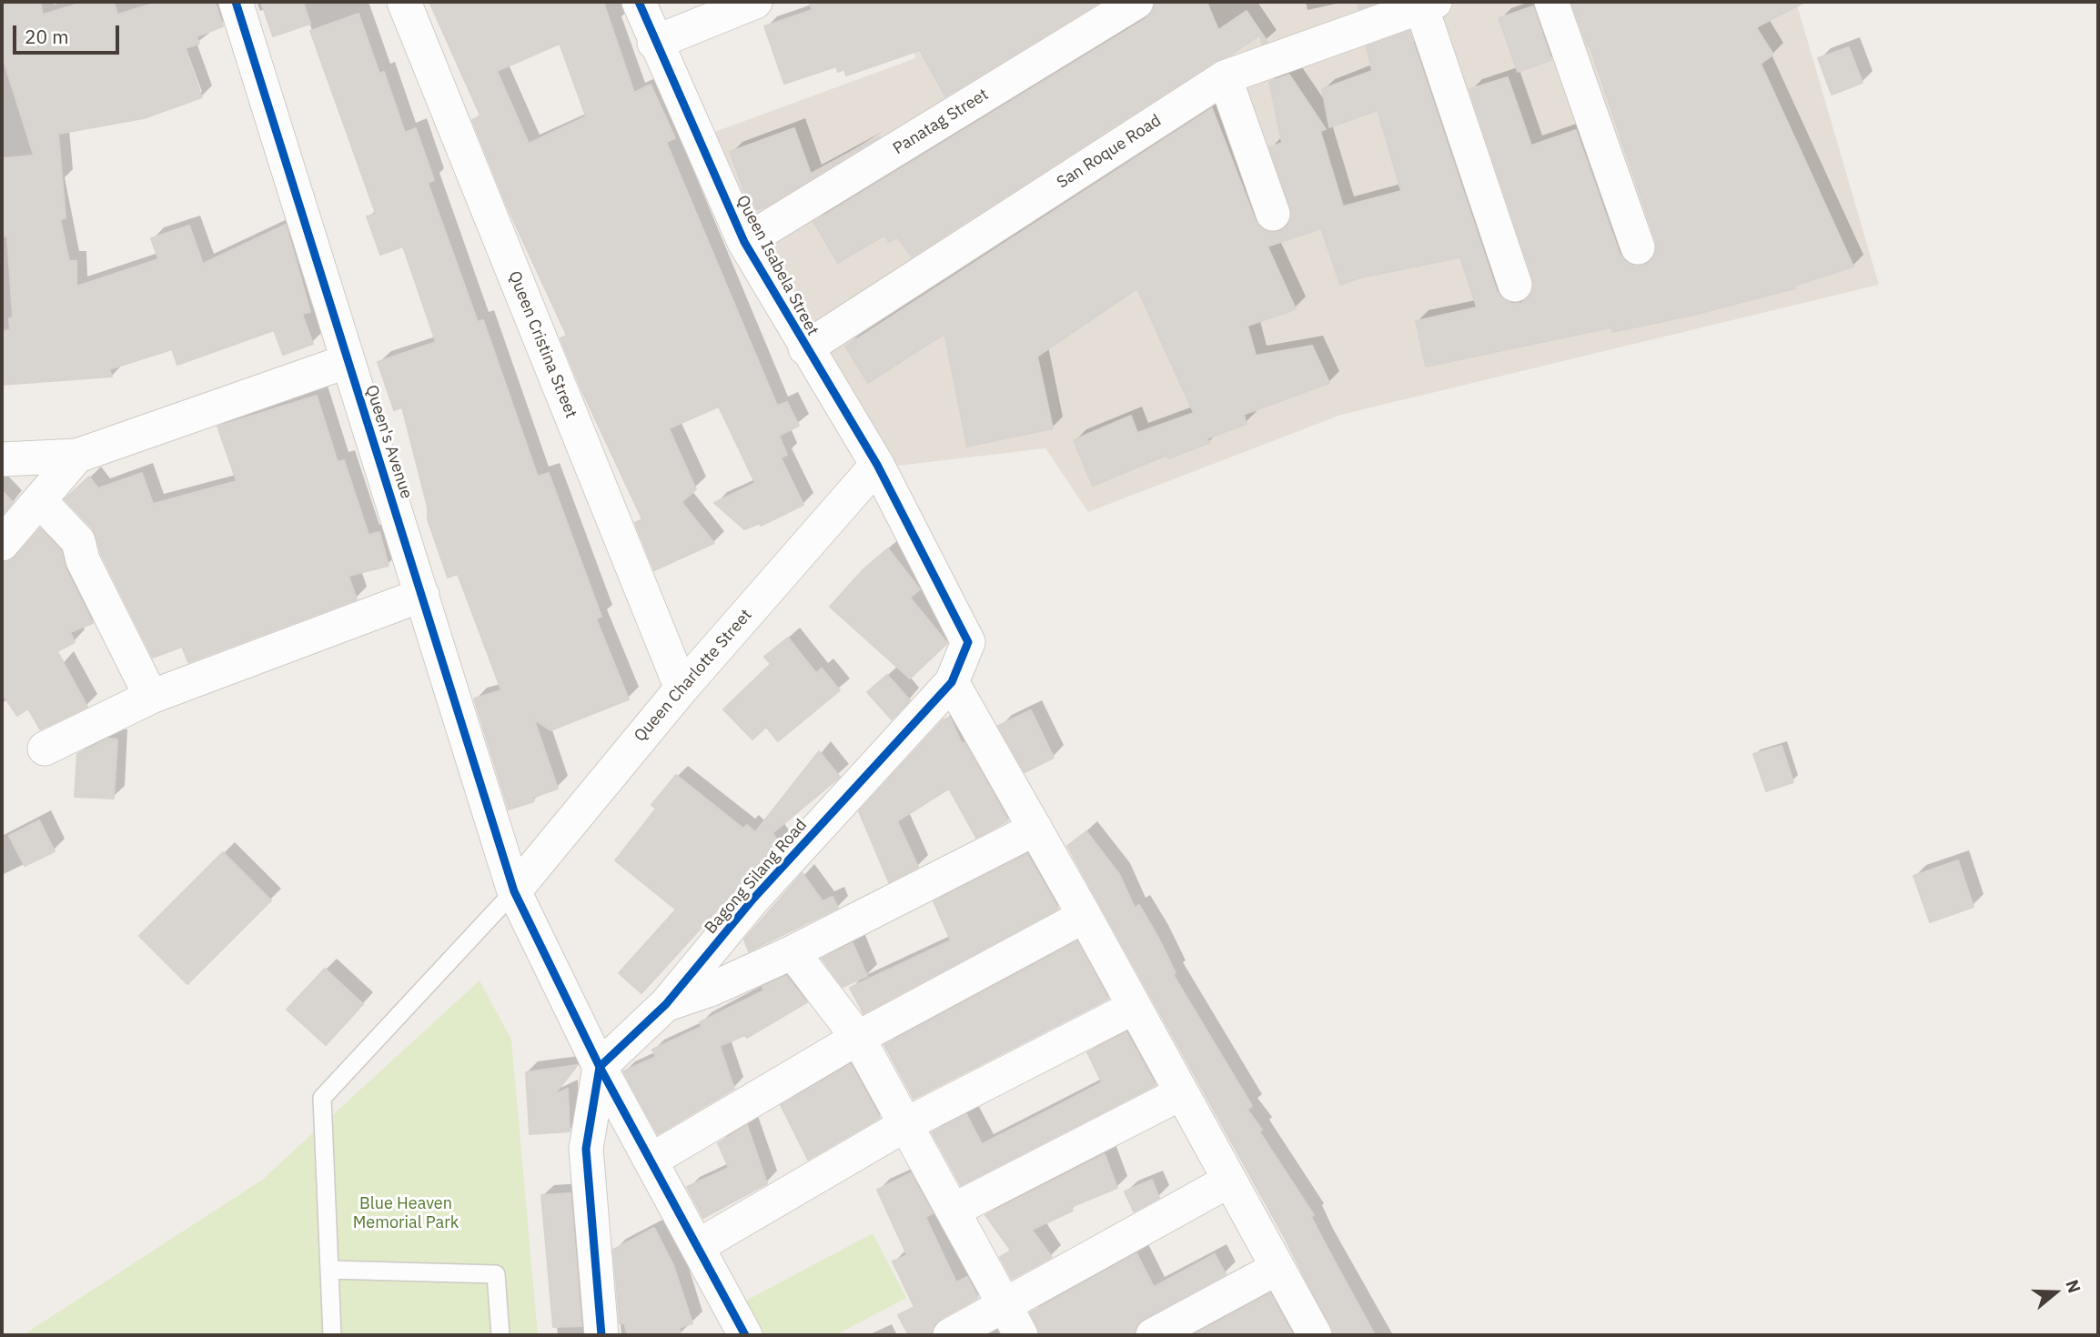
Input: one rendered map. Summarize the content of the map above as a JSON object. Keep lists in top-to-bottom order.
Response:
{
  "streets": {
    "street": [
      "Panatag Street",
      "San Roque Road",
      "Queen Isabela Street",
      "Queen Cristina Street",
      "Queen's Avenue",
      "Queen Charlotte Street",
      "Bagong Silang Road"
    ]
  },
  "crossings": [
    ["Panatag Street", "Queen Isabela Street"],
    ["San Roque Road", "Queen Isabela Street"],
    ["Queen Isabela Street", "Queen Charlotte Street"],
    ["Queen Isabela Street", "Bagong Silang Road"],
    ["Queen Cristina Street", "Queen Charlotte Street"],
    ["Queen's Avenue", "Queen Charlotte Street"],
    ["Queen's Avenue", "Bagong Silang Road"],
    ["Queen Charlotte Street", "Bagong Silang Road"]
  ],
  "parks": ["Blue Heaven Memorial Park"],
  "scale_bar": "20 m",
  "north": "right"
}
